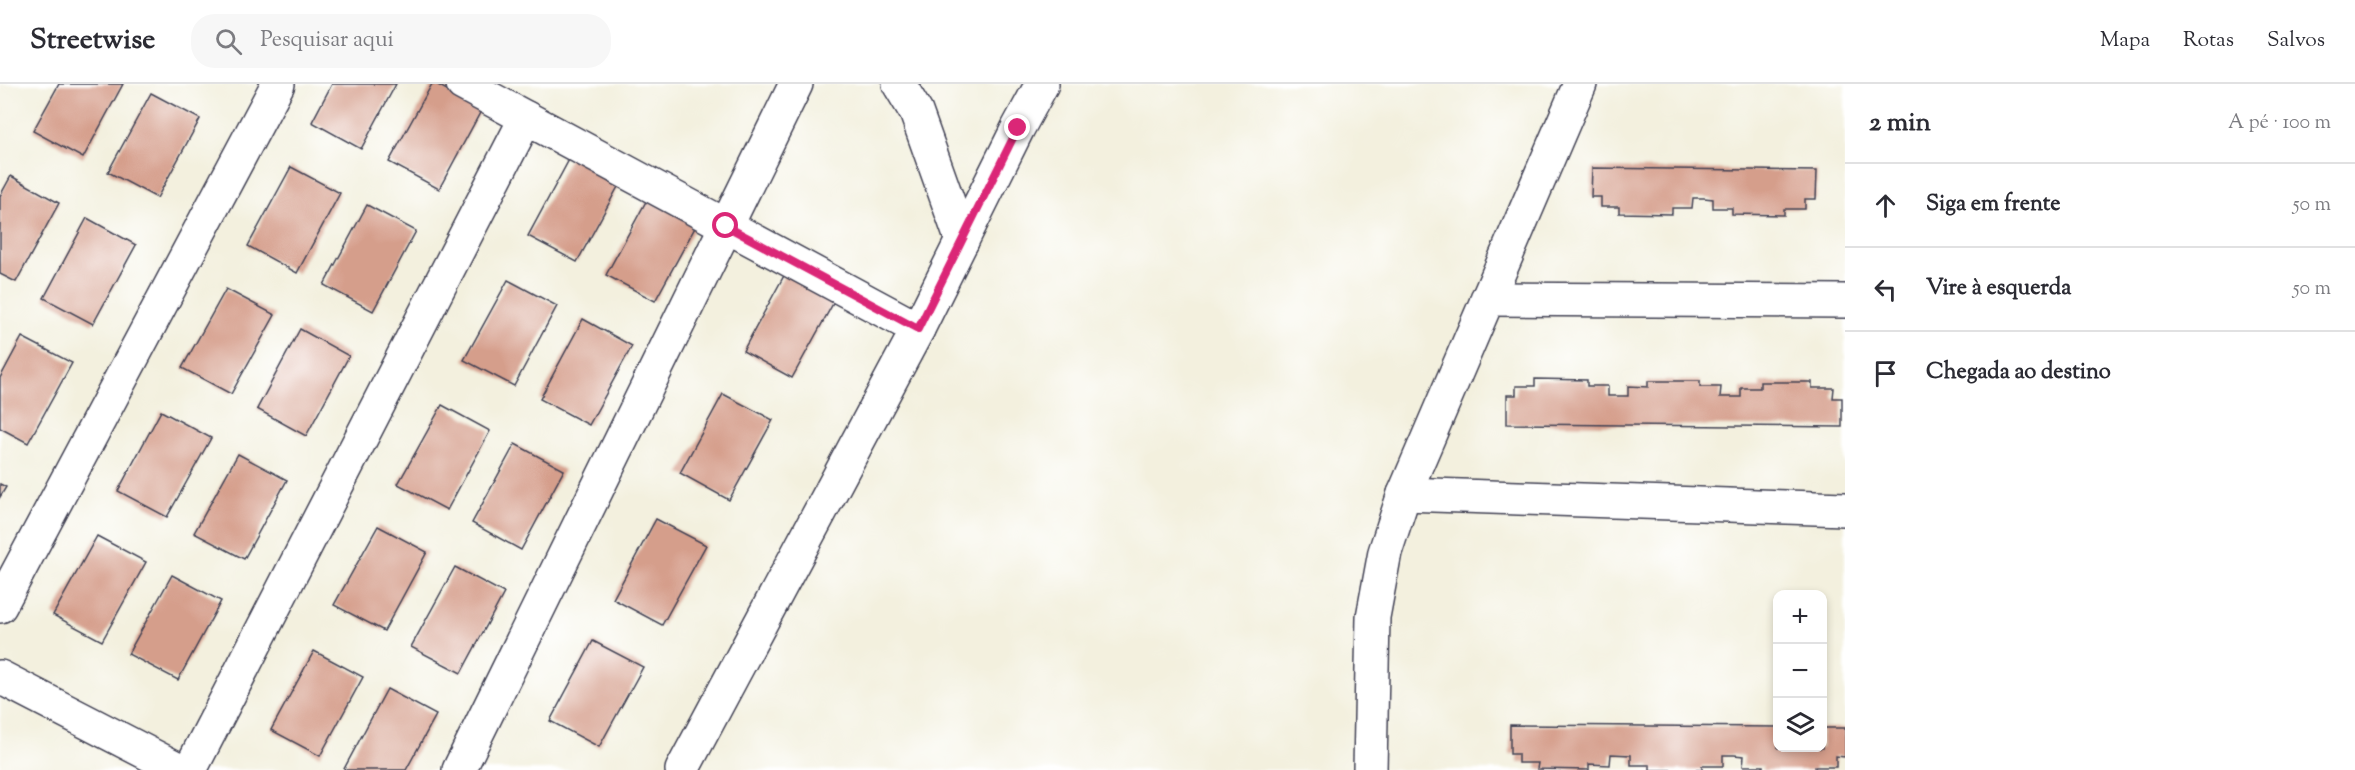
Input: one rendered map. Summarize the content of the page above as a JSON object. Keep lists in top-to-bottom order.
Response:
{
  "page": {
    "header": "Streetwise",
    "search": "Pesquisar aqui",
    "nav": ["Mapa", "Rotas", "Salvos"],
    "heading": ["2 min", "A pé · 100 m"],
    "list": [
      ["Siga em frente", "50 m"],
      ["Vire à esquerda", "50 m"],
      "Chegada ao destino"
    ],
    "map_buttons": ["+", "−"]
  }
}
